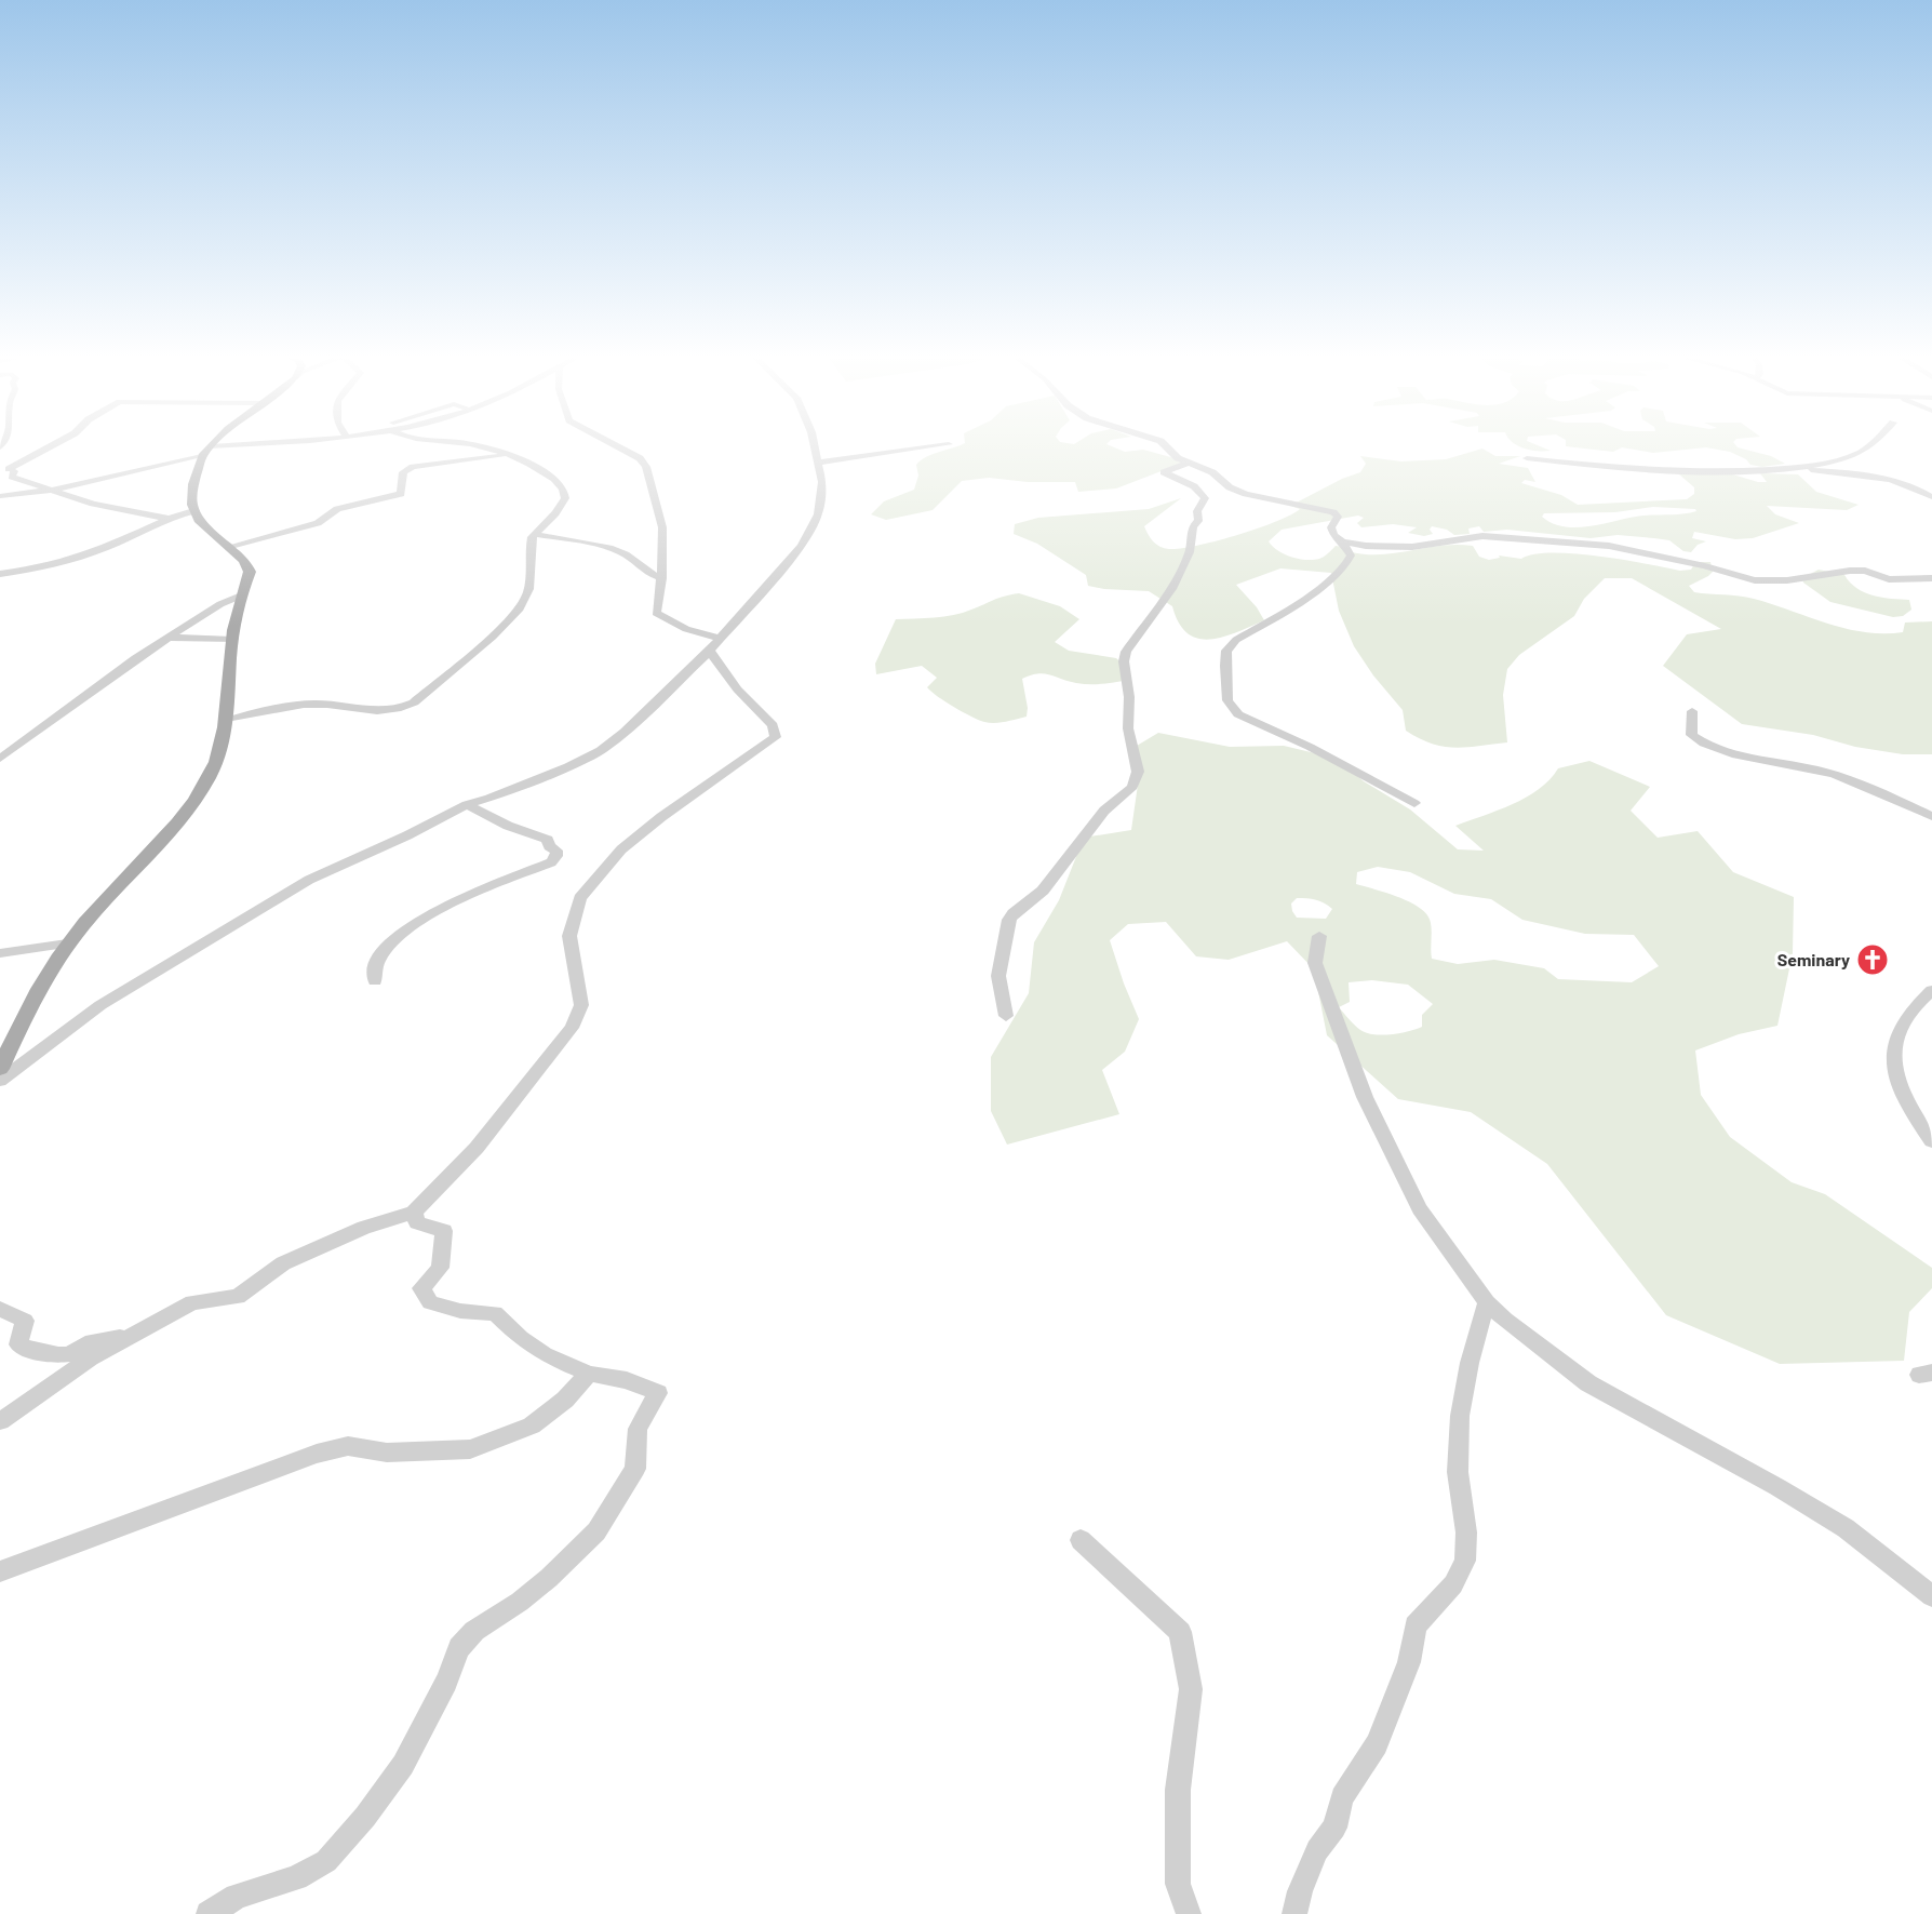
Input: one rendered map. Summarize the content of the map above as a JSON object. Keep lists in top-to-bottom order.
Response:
{
  "places": {
    "church": ["Seminary"]
  }
}
